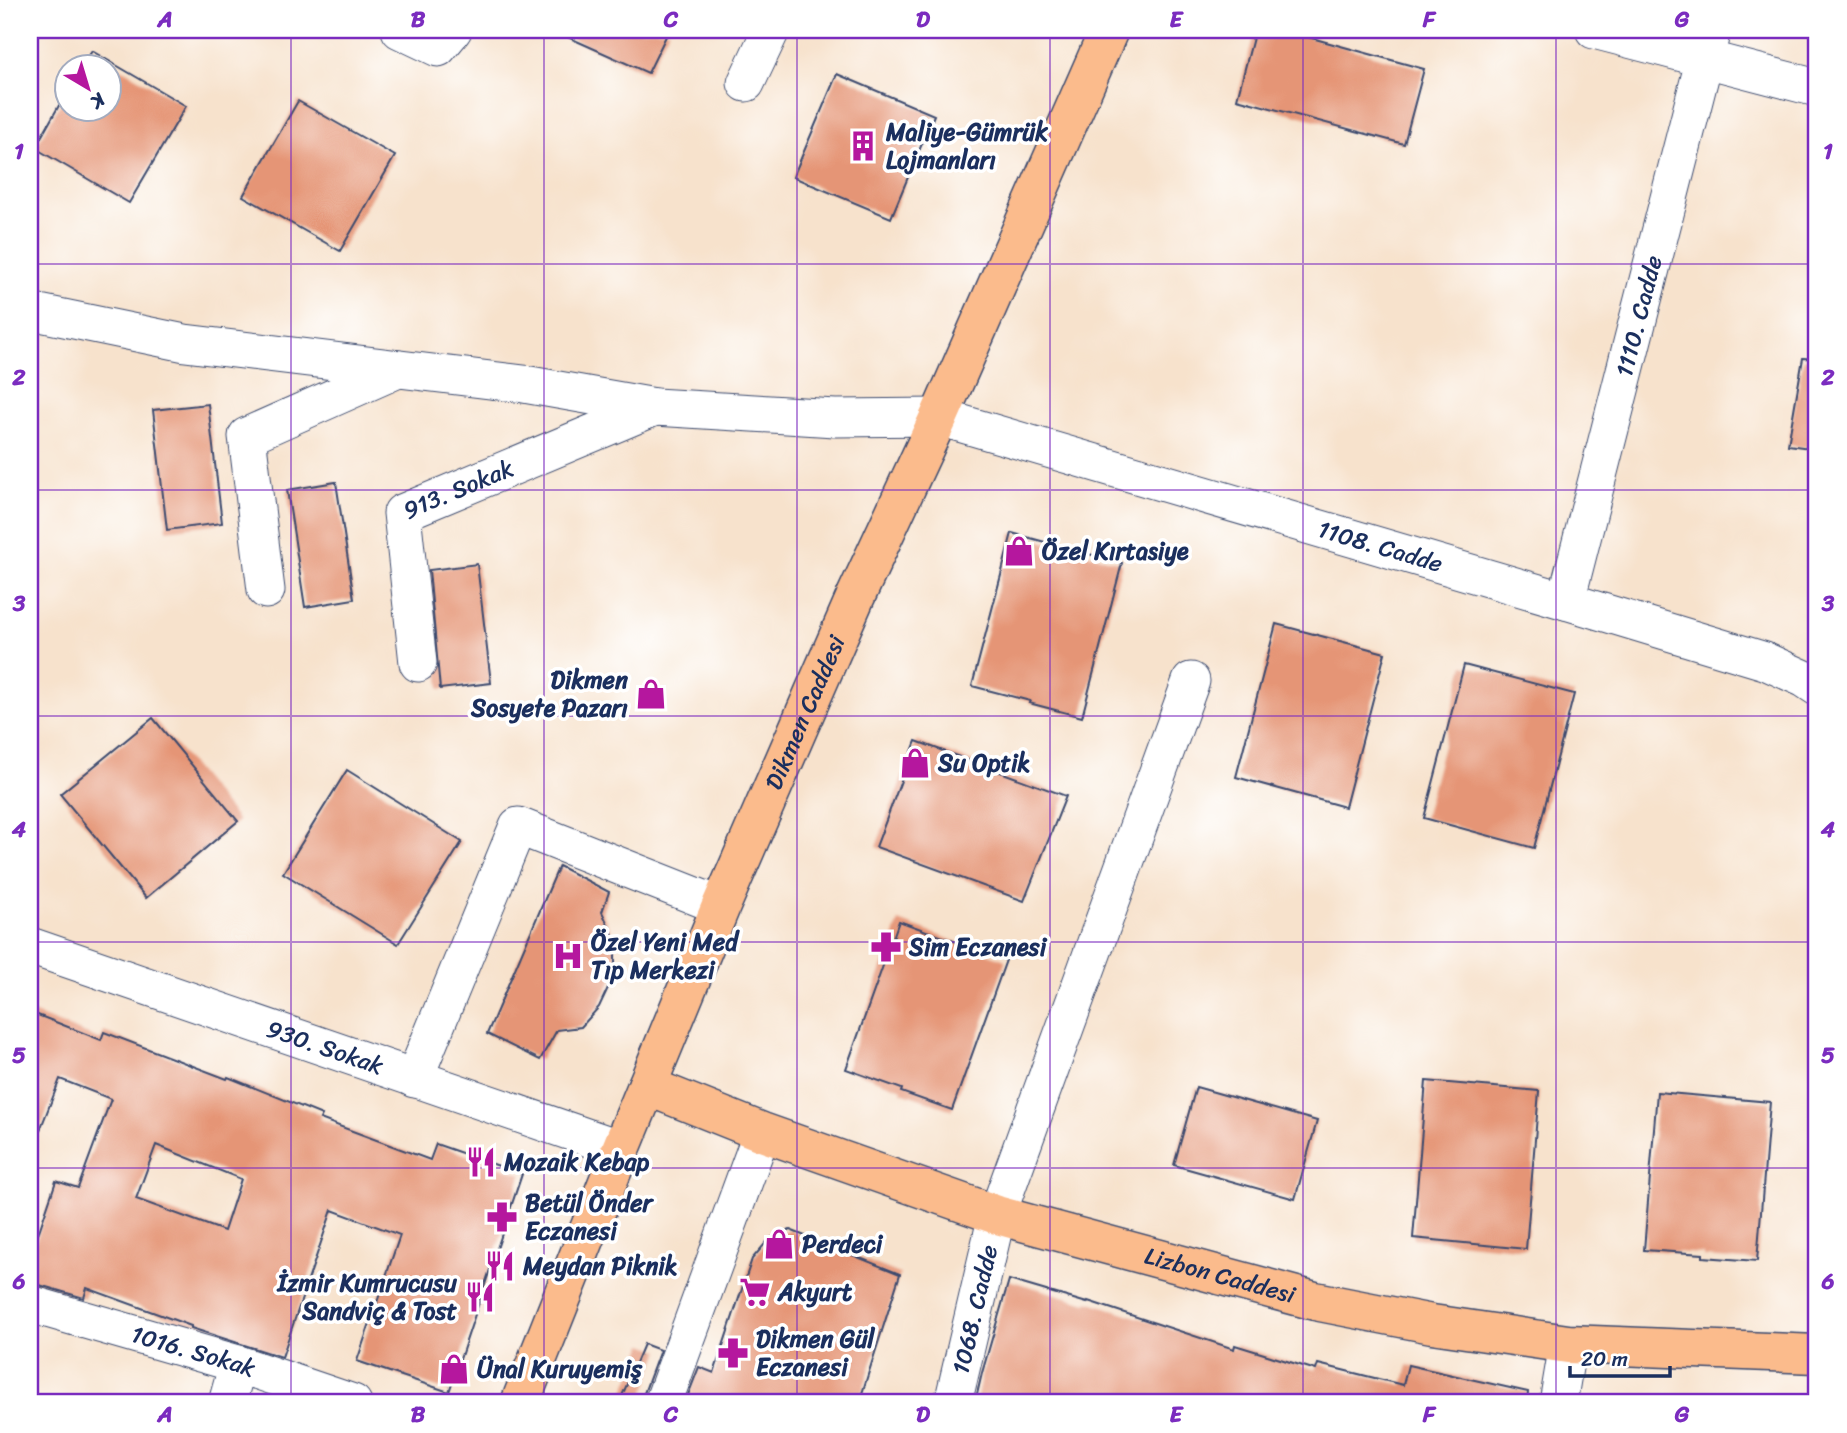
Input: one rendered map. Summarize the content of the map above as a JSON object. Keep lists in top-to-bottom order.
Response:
{
  "streets": {
    "main road": ["Dikmen Caddesi", "Lizbon Caddesi"],
    "street": [
      "1110. Cadde",
      "913. Sokak",
      "1108. Cadde",
      "930. Sokak",
      "1068. Cadde",
      "1016. Sokak"
    ]
  },
  "crossings": [
    ["1110. Cadde", "1108. Cadde"],
    ["913. Sokak", "1108. Cadde"],
    ["913. Sokak", "Dikmen Caddesi"],
    ["1108. Cadde", "Dikmen Caddesi"],
    ["Dikmen Caddesi", "930. Sokak"],
    ["Dikmen Caddesi", "Lizbon Caddesi"],
    ["Lizbon Caddesi", "1068. Cadde"]
  ],
  "places": {
    "building": ["Maliye-Gümrük Lojmanları"],
    "shop": [
      "Özel Kırtasiye",
      "Dikmen Sosyete Pazarı",
      "Su Optik",
      "Perdeci",
      "Ünal Kuruyemiş"
    ],
    "pharmacy": ["Sim Eczanesi", "Betül Önder Eczanesi", "Dikmen Gül Eczanesi"],
    "hospital": ["Özel Yeni Med Tıp Merkezi"],
    "restaurant": ["Mozaik Kebap", "Meydan Piknik", "İzmir Kumrucusu Sandviç & Tost"],
    "supermarket": ["Akyurt"]
  },
  "scale_bar": "20 m",
  "north": "bottom right",
  "grid": {
    "columns": [
      "A",
      "B",
      "C",
      "D",
      "E",
      "F",
      "G"
    ],
    "rows": [
      "1",
      "2",
      "3",
      "4",
      "5",
      "6"
    ]
  }
}
